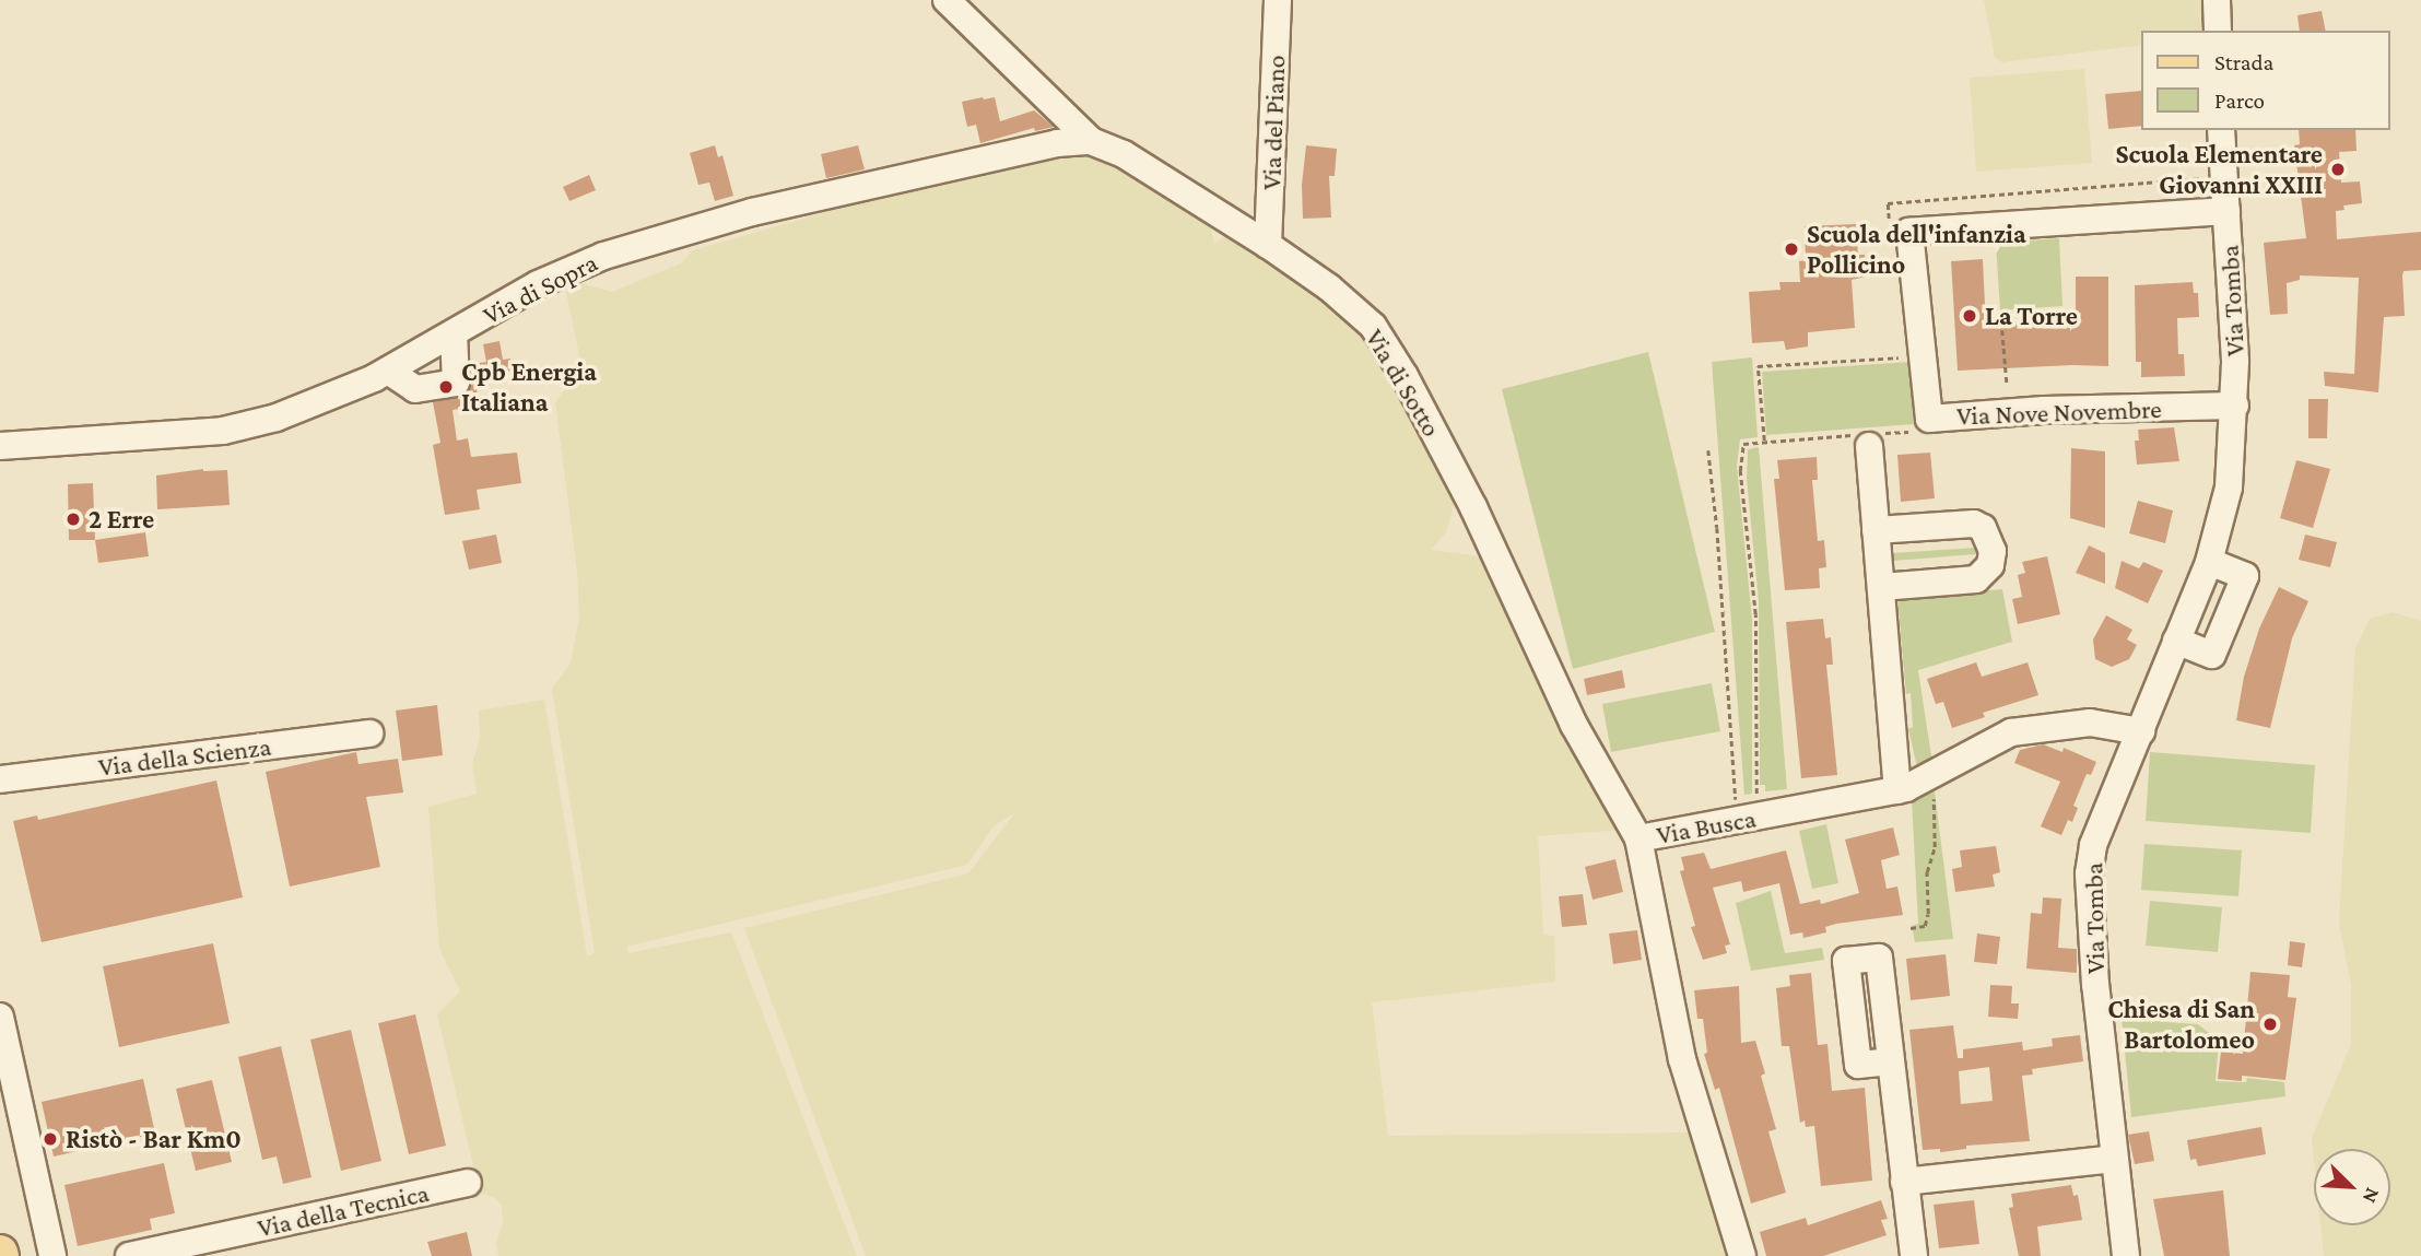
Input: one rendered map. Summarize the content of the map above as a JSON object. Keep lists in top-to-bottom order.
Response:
{
  "streets": {
    "street": [
      "Via del Piano",
      "Via di Sopra",
      "Via Tomba",
      "Via di Sotto",
      "Via Nove Novembre",
      "Via della Scienza",
      "Via Busca",
      "Via della Tecnica"
    ]
  },
  "crossings": [
    ["Via del Piano", "Via di Sotto"],
    ["Via di Sopra", "Via di Sotto"],
    ["Via Tomba", "Via Nove Novembre"],
    ["Via Tomba", "Via Busca"],
    ["Via di Sotto", "Via Busca"]
  ],
  "places": [
    "Scuola Elementare Giovanni XXIII",
    "Scuola dell'infanzia Pollicino",
    "La Torre",
    "Cpb Energia Italiana",
    "2 Erre",
    "Chiesa di San Bartolomeo",
    "Ristò - Bar Km0"
  ],
  "legend": ["Strada", "Parco"],
  "north": "bottom right"
}
